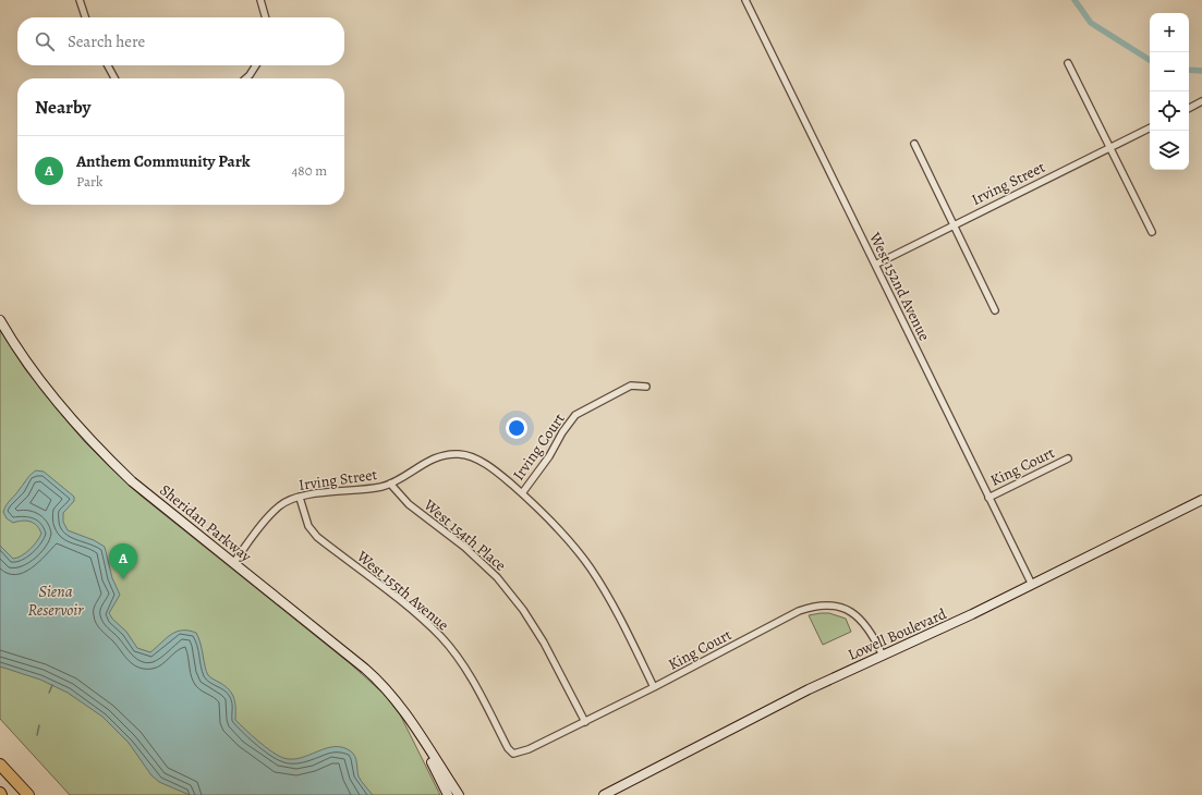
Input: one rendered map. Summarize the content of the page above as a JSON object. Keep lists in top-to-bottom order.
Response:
{
  "streets": {
    "main road": ["Sheridan Parkway", "Lowell Boulevard"],
    "street": [
      "Irving Street",
      "West 152nd Avenue",
      "Irving Court",
      "King Court",
      "West 154th Place",
      "West 155th Avenue"
    ]
  },
  "crossings": [
    ["Irving Street", "West 152nd Avenue"],
    ["Irving Street", "Irving Court"],
    ["Irving Street", "King Court"],
    ["Irving Street", "Sheridan Parkway"],
    ["Irving Street", "West 154th Place"],
    ["Irving Street", "West 155th Avenue"],
    ["West 152nd Avenue", "King Court"],
    ["West 152nd Avenue", "Lowell Boulevard"],
    ["King Court", "West 154th Place"],
    ["King Court", "West 155th Avenue"],
    ["King Court", "Lowell Boulevard"]
  ],
  "water": ["Siena Reservoir"],
  "page": {
    "map_buttons": ["+", "−"],
    "search": "Search here",
    "heading": "Nearby",
    "list": [
      {
        "mark": "A",
        "name": "Anthem Community Park",
        "note": "Park",
        "value": "480 m"
      }
    ],
    "pins": "A"
  }
}
